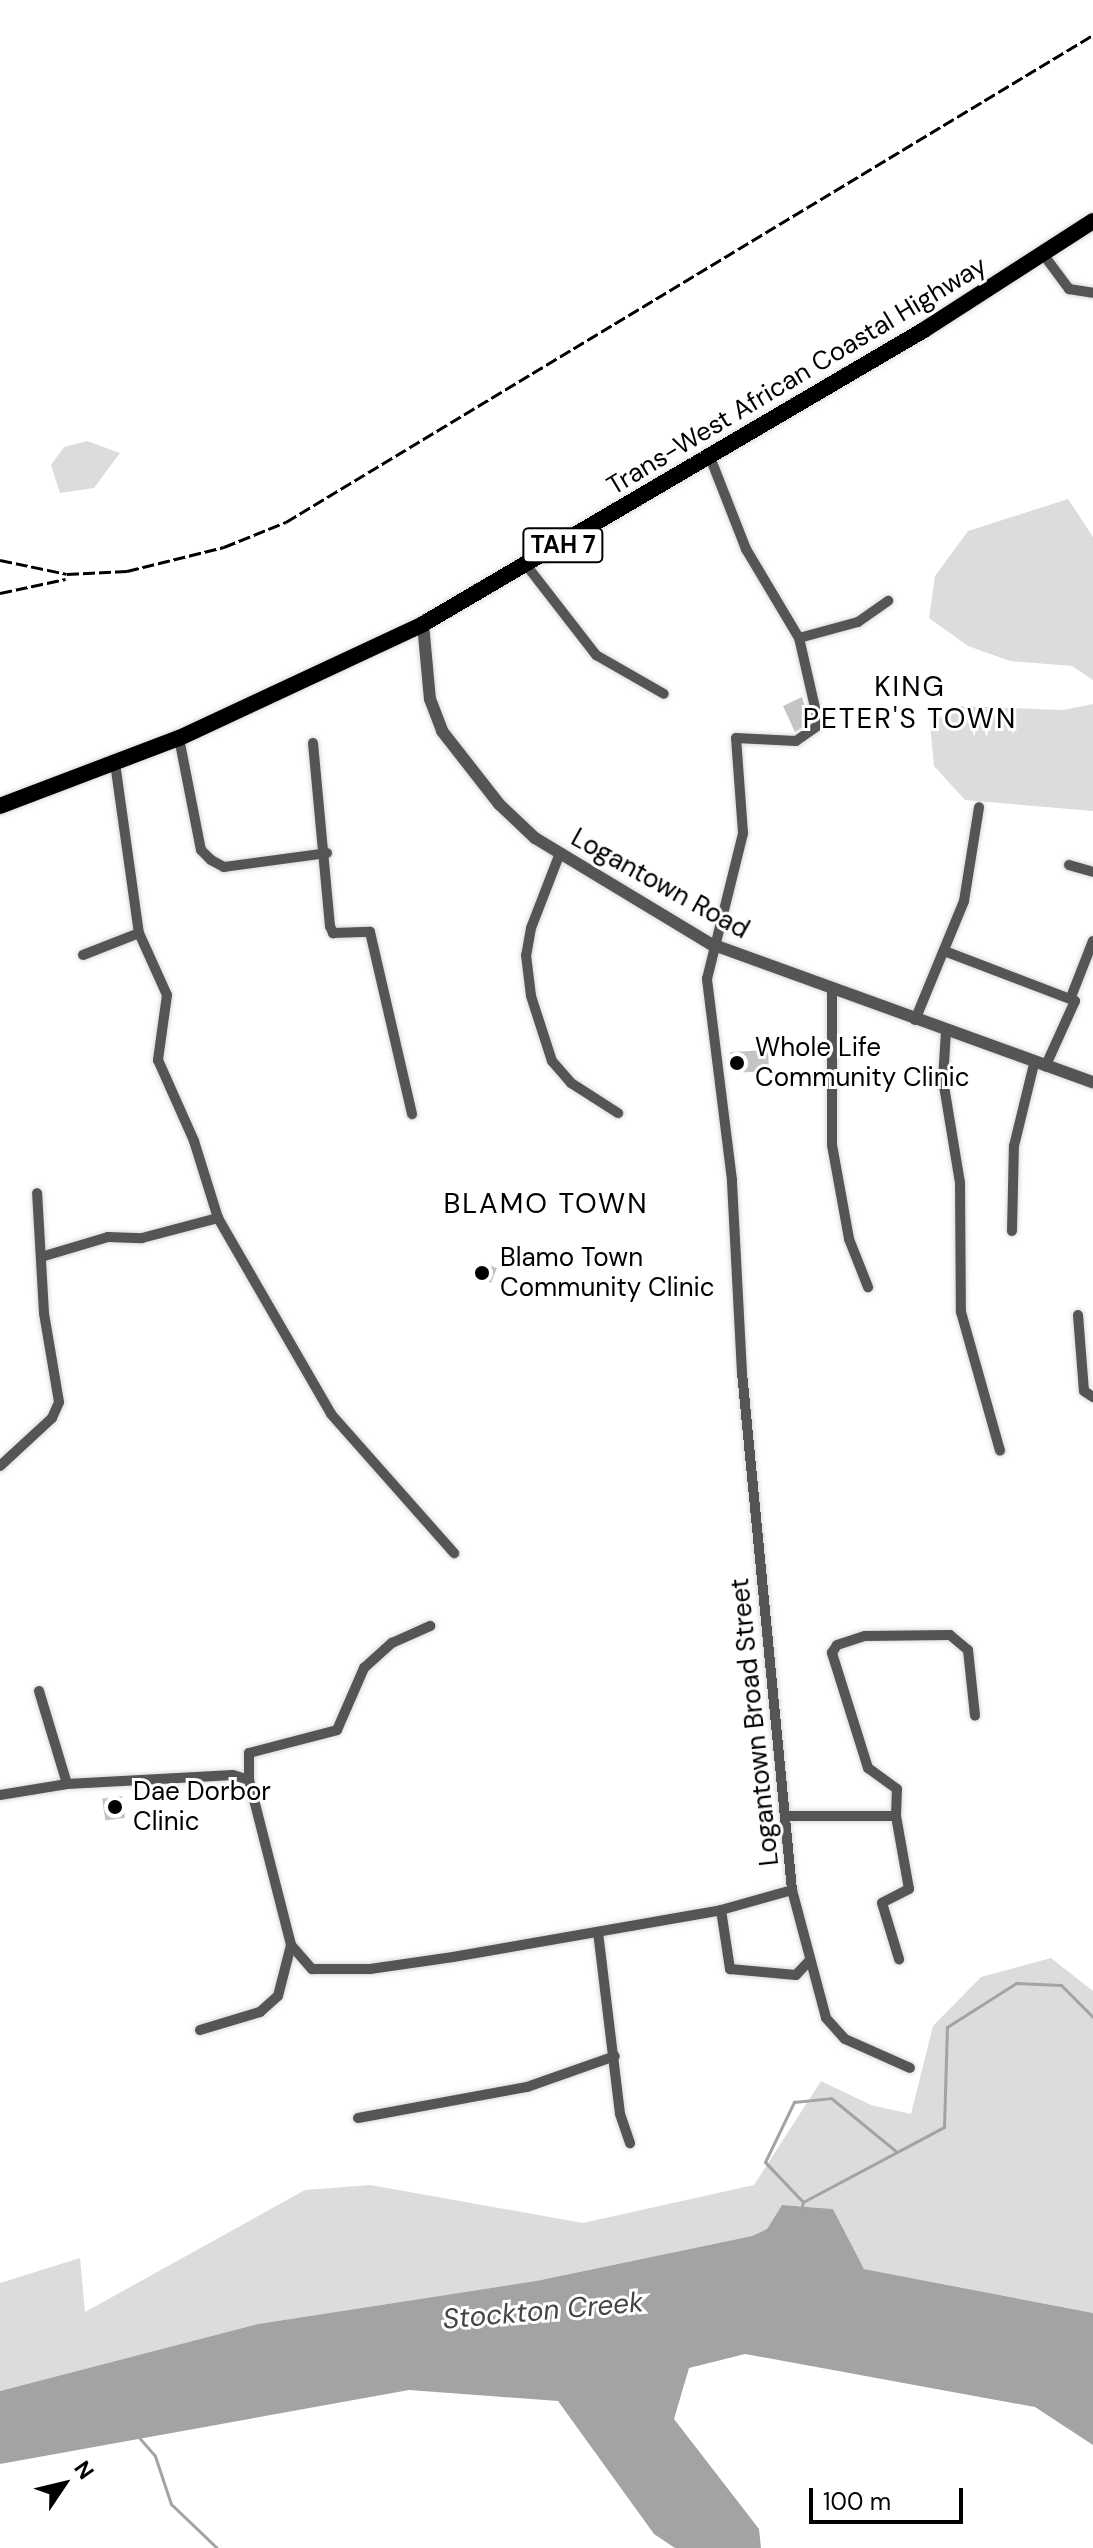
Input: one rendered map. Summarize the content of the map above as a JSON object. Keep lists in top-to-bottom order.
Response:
{
  "streets": {
    "highway": ["Trans-West African Coastal Highway", "TAH 7"],
    "street": ["Logantown Road", "Logantown Broad Street"]
  },
  "crossings": [
    ["Trans-West African Coastal Highway", "Logantown Road"],
    ["Logantown Road", "Logantown Broad Street"]
  ],
  "districts": ["KING PETER'S TOWN", "BLAMO TOWN"],
  "water": ["Stockton Creek"],
  "places": ["Whole Life Community Clinic", "Blamo Town Community Clinic", "Dae Dorbor Clinic"],
  "scale_bar": "100 m",
  "north": "top right"
}
